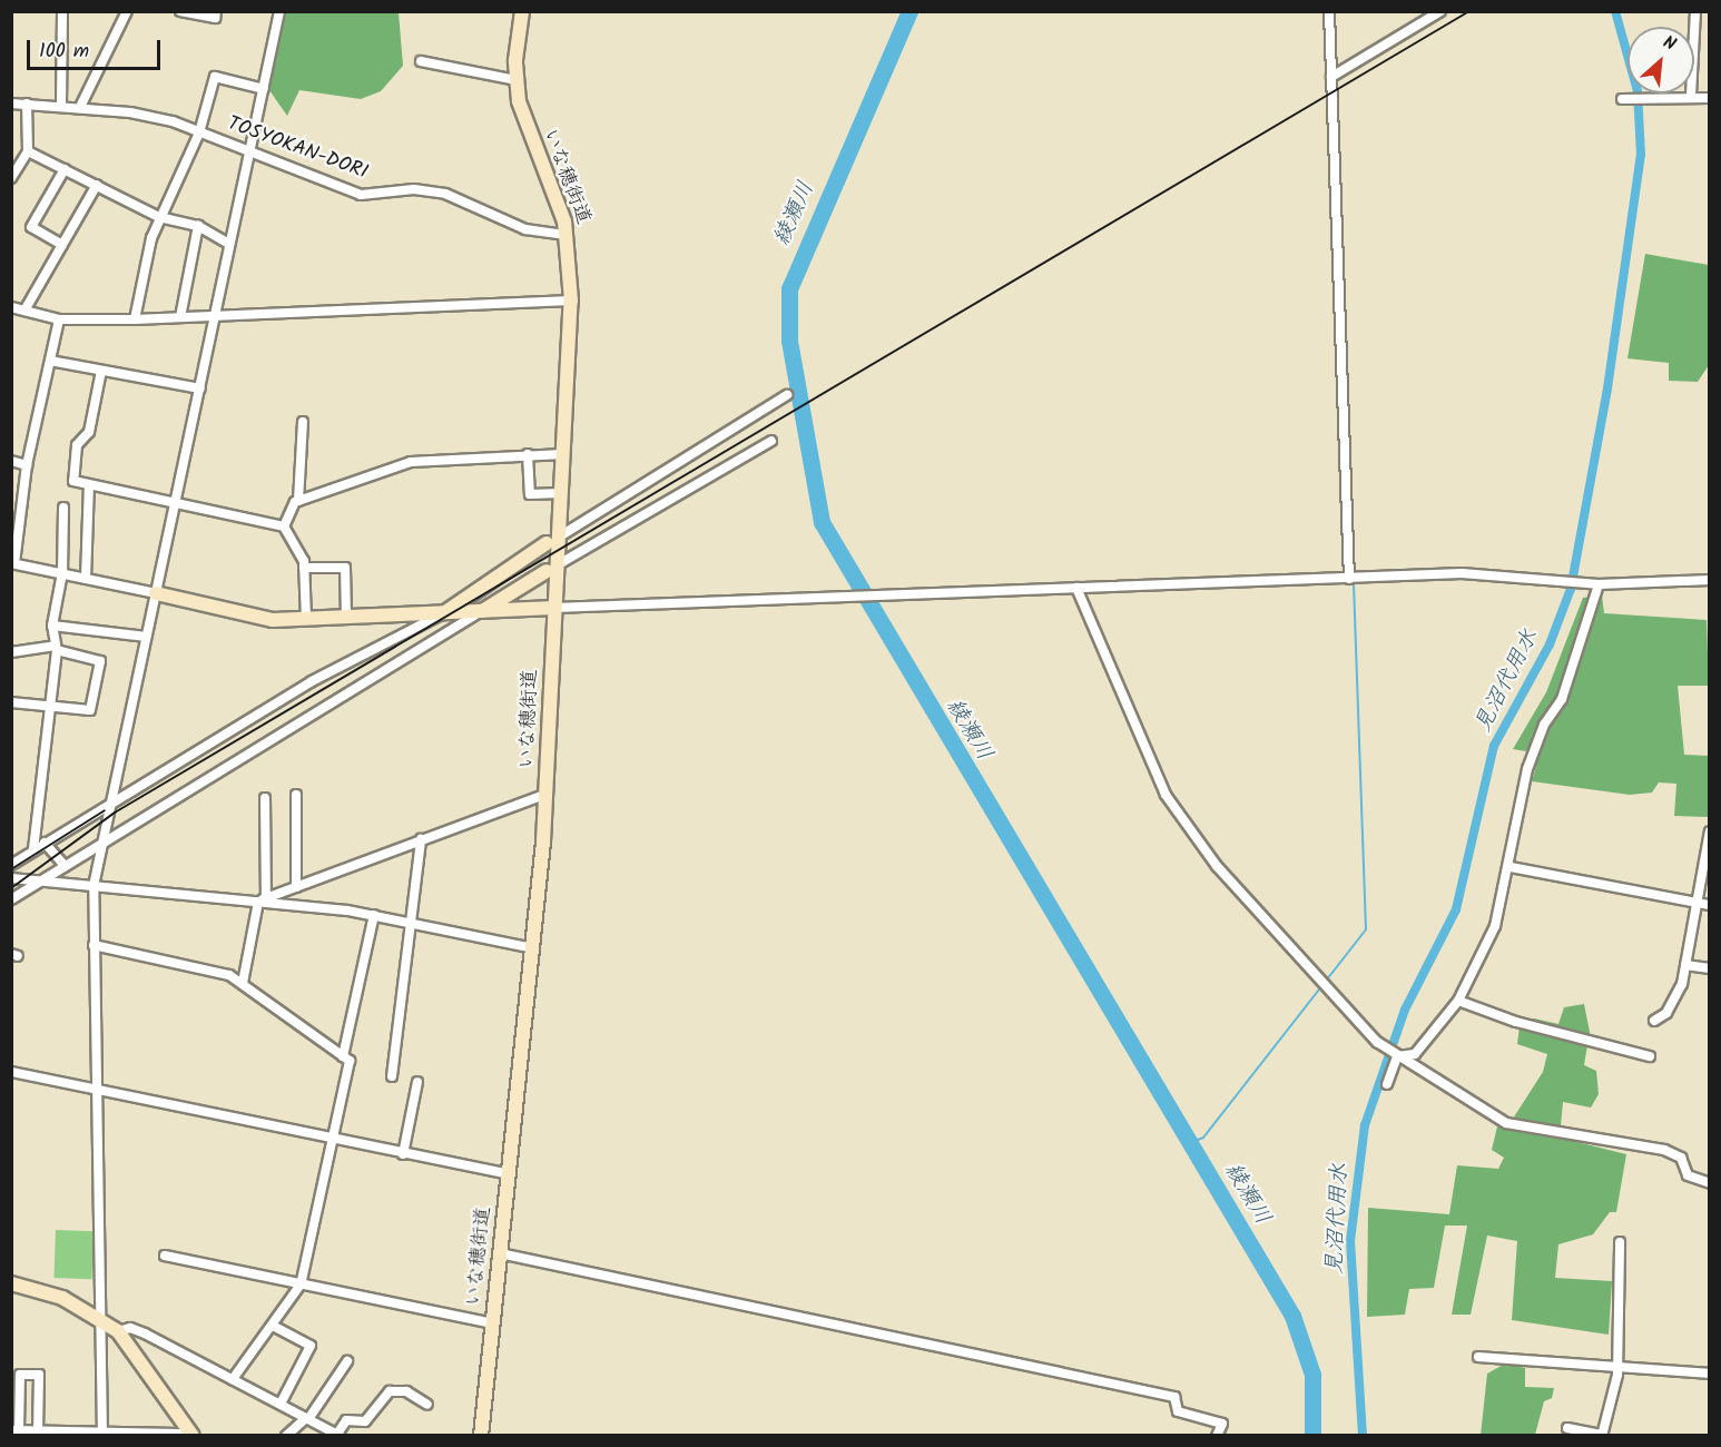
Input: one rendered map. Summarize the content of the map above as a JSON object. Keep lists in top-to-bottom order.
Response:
{
  "streets": {
    "street": ["TOSYOKAN-DORI", "いな穂街道"]
  },
  "crossings": [
    ["TOSYOKAN-DORI", "いな穂街道"]
  ],
  "water": ["綾瀬川", "見沼代用水"],
  "scale_bar": "100 m",
  "north": "top right"
}
